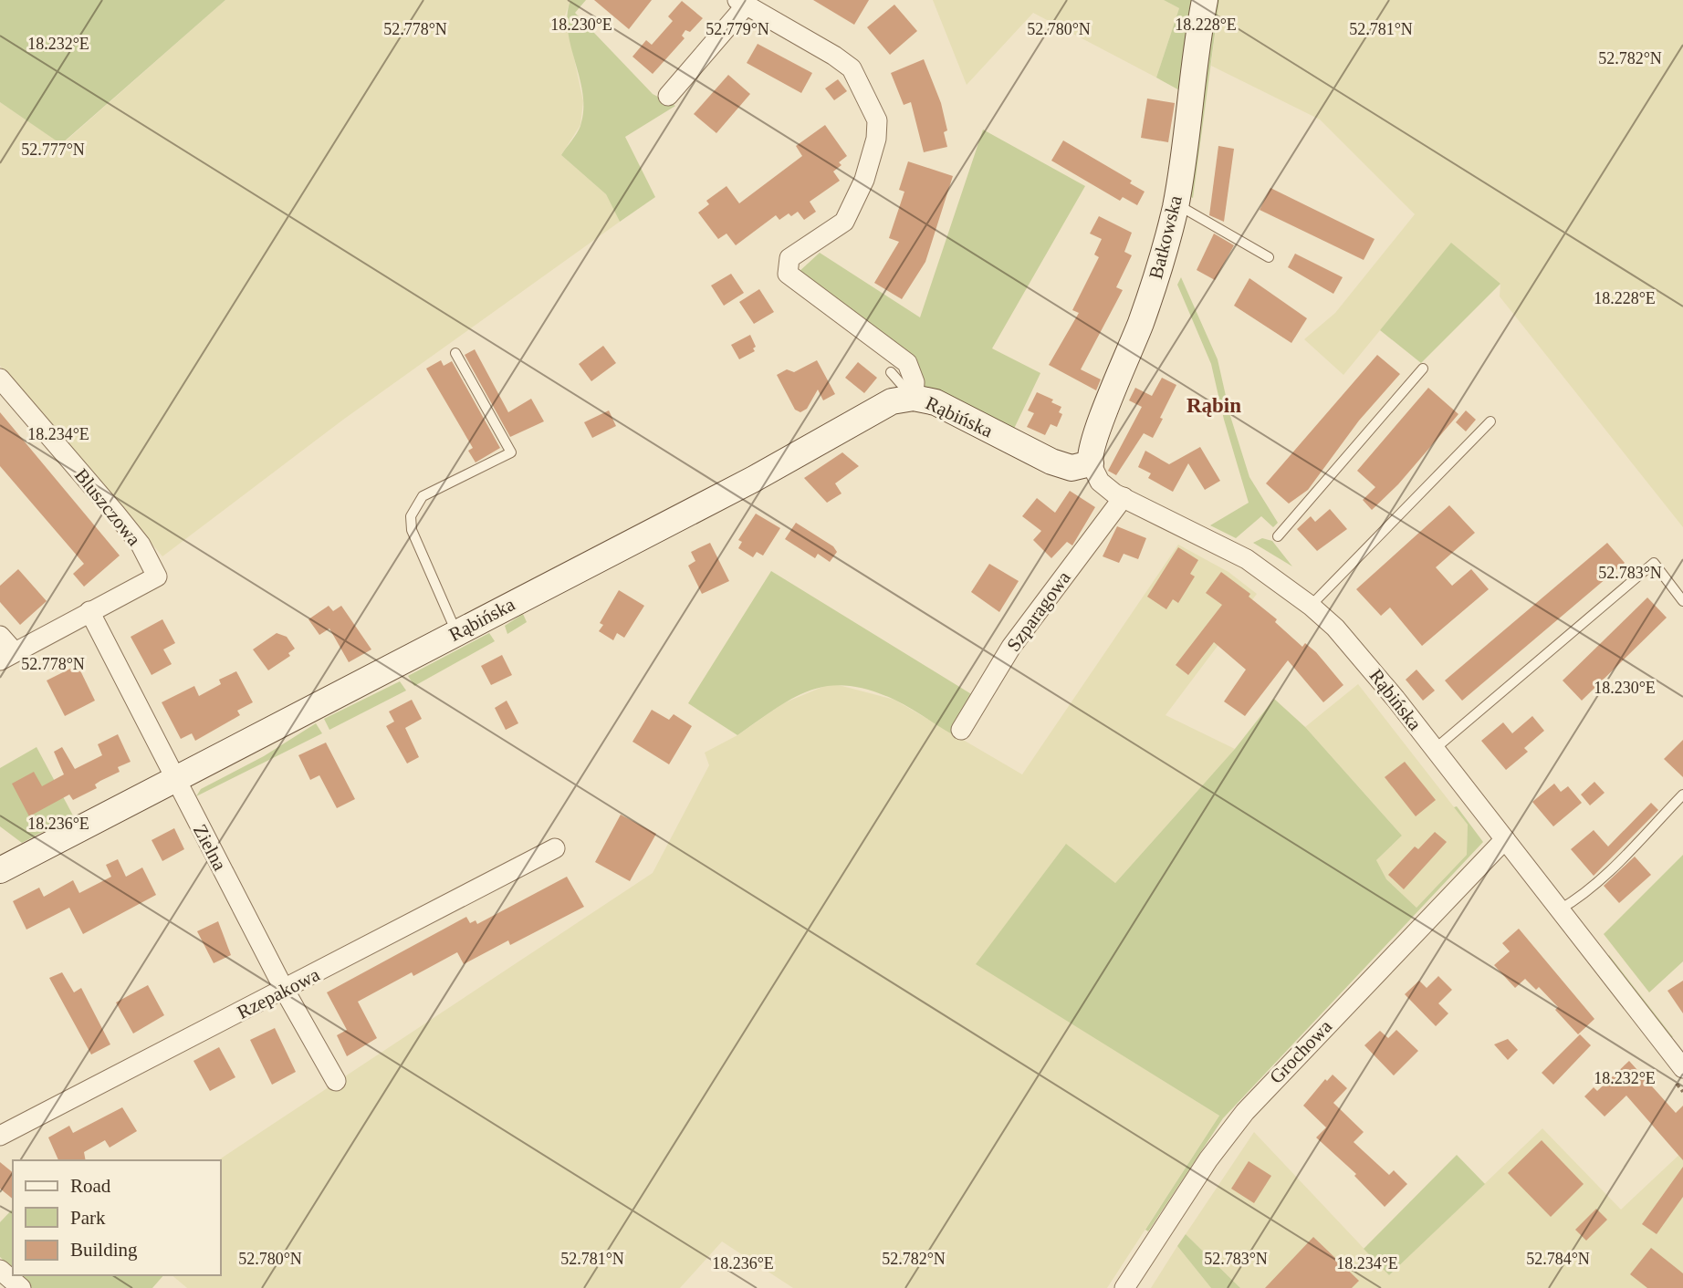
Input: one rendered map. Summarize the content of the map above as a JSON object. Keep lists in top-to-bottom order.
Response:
{
  "streets": {
    "street": [
      "Batkowska",
      "Rąbińska",
      "Bluszczowa",
      "Szparagowa",
      "Zielna",
      "Rzepakowa",
      "Grochowa"
    ]
  },
  "crossings": [
    ["Batkowska", "Rąbińska"],
    ["Rąbińska", "Szparagowa"],
    ["Rąbińska", "Zielna"],
    ["Rąbińska", "Grochowa"],
    ["Bluszczowa", "Zielna"],
    ["Zielna", "Rzepakowa"]
  ],
  "districts": ["Rąbin"],
  "legend": ["Road", "Park", "Building"],
  "coordinates": [
    "18.230°E",
    "18.228°E",
    "52.778°N",
    "52.779°N",
    "52.780°N",
    "52.781°N",
    "18.232°E",
    "52.782°N",
    "52.777°N",
    "18.234°E",
    "52.783°N",
    "18.236°E",
    "52.784°N"
  ]
}
